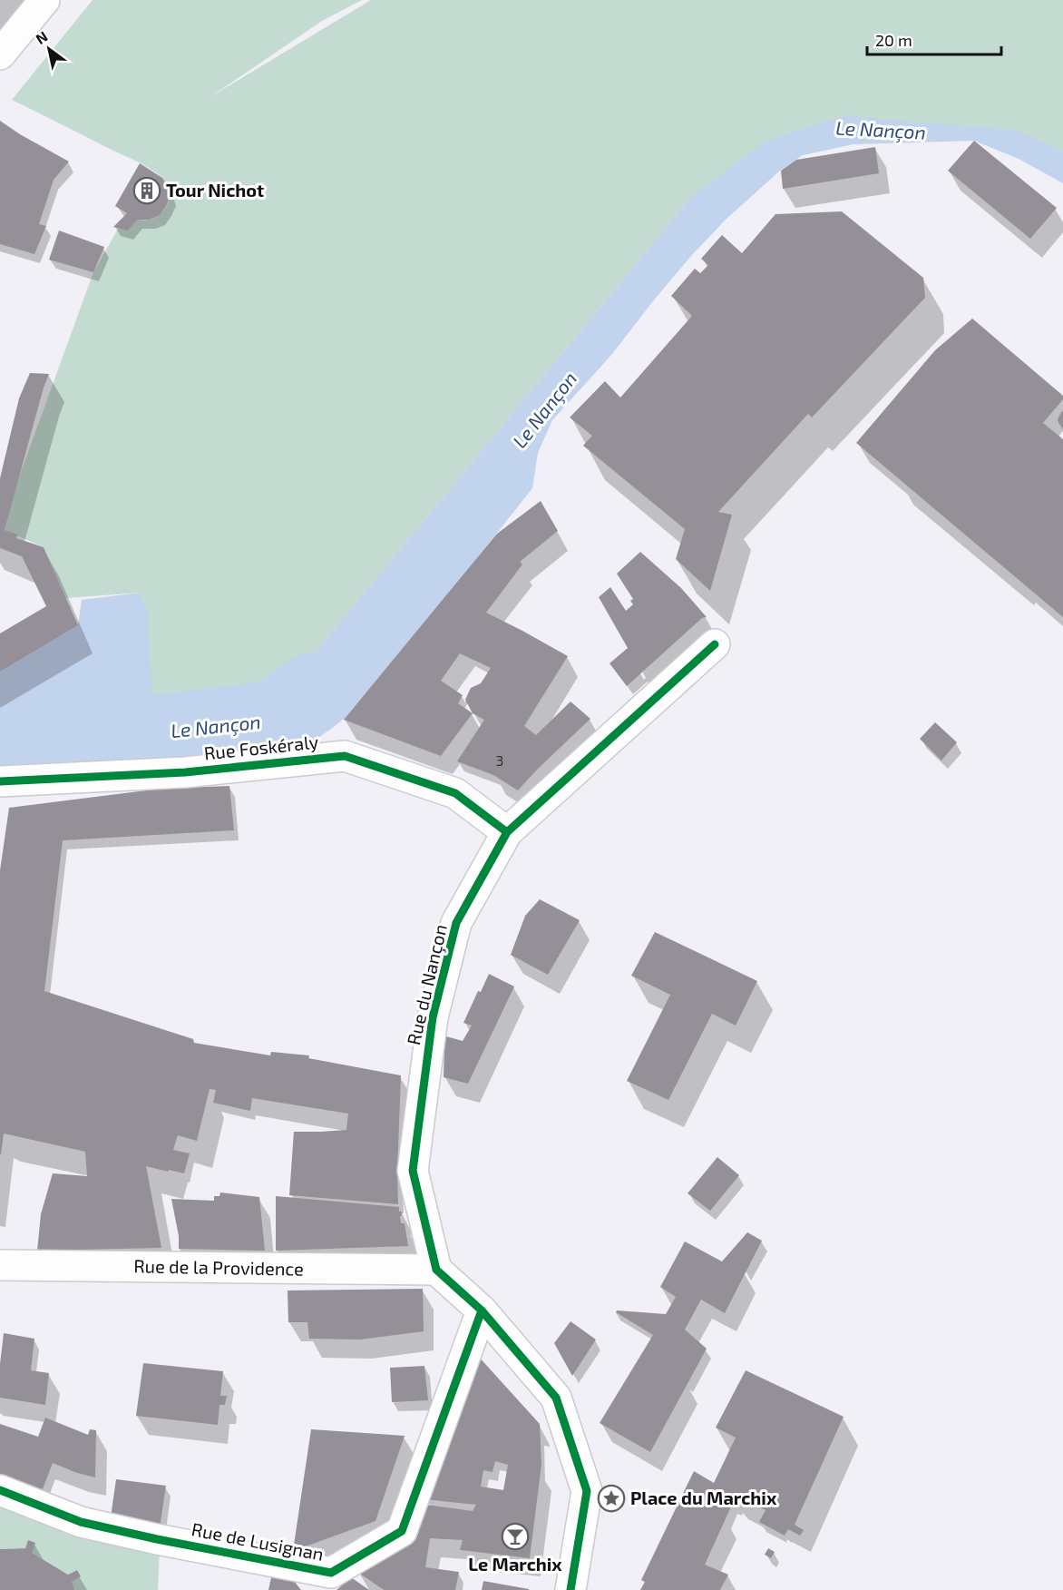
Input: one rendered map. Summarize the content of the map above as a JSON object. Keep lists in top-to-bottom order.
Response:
{
  "streets": {
    "street": [
      "Rue Foskéraly",
      "Rue du Nançon",
      "Rue de la Providence",
      "Rue de Lusignan"
    ]
  },
  "crossings": [
    ["Rue Foskéraly", "Rue du Nançon"],
    ["Rue du Nançon", "Rue de la Providence"]
  ],
  "water": ["Le Nançon"],
  "places": {
    "building": ["Tour Nichot"],
    "place": ["Place du Marchix"],
    "bar": ["Le Marchix"]
  },
  "house_numbers": ["3"],
  "scale_bar": "20 m",
  "north": "top left"
}
